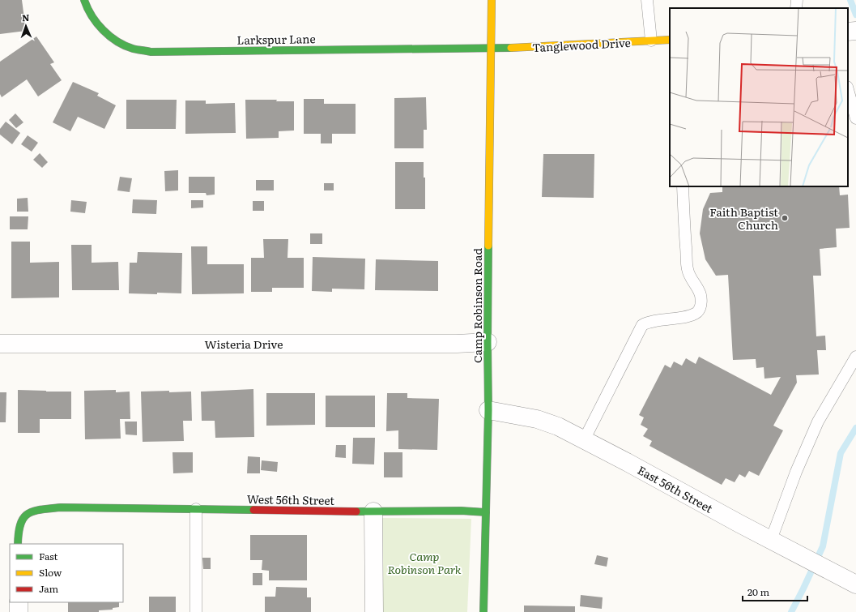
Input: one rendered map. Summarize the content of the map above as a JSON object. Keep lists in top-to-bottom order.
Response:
{
  "streets": {
    "street": [
      "Larkspur Lane",
      "Tanglewood Drive",
      "Camp Robinson Road",
      "Wisteria Drive",
      "East 56th Street",
      "West 56th Street"
    ]
  },
  "crossings": [
    ["Larkspur Lane", "Tanglewood Drive"],
    ["Larkspur Lane", "Camp Robinson Road"],
    ["Tanglewood Drive", "Camp Robinson Road"],
    ["Camp Robinson Road", "Wisteria Drive"],
    ["Camp Robinson Road", "East 56th Street"],
    ["Camp Robinson Road", "West 56th Street"]
  ],
  "parks": ["Camp Robinson Park"],
  "places": ["Faith Baptist Church"],
  "legend": ["Fast", "Slow", "Jam"],
  "scale_bar": "20 m",
  "north": "top"
}
